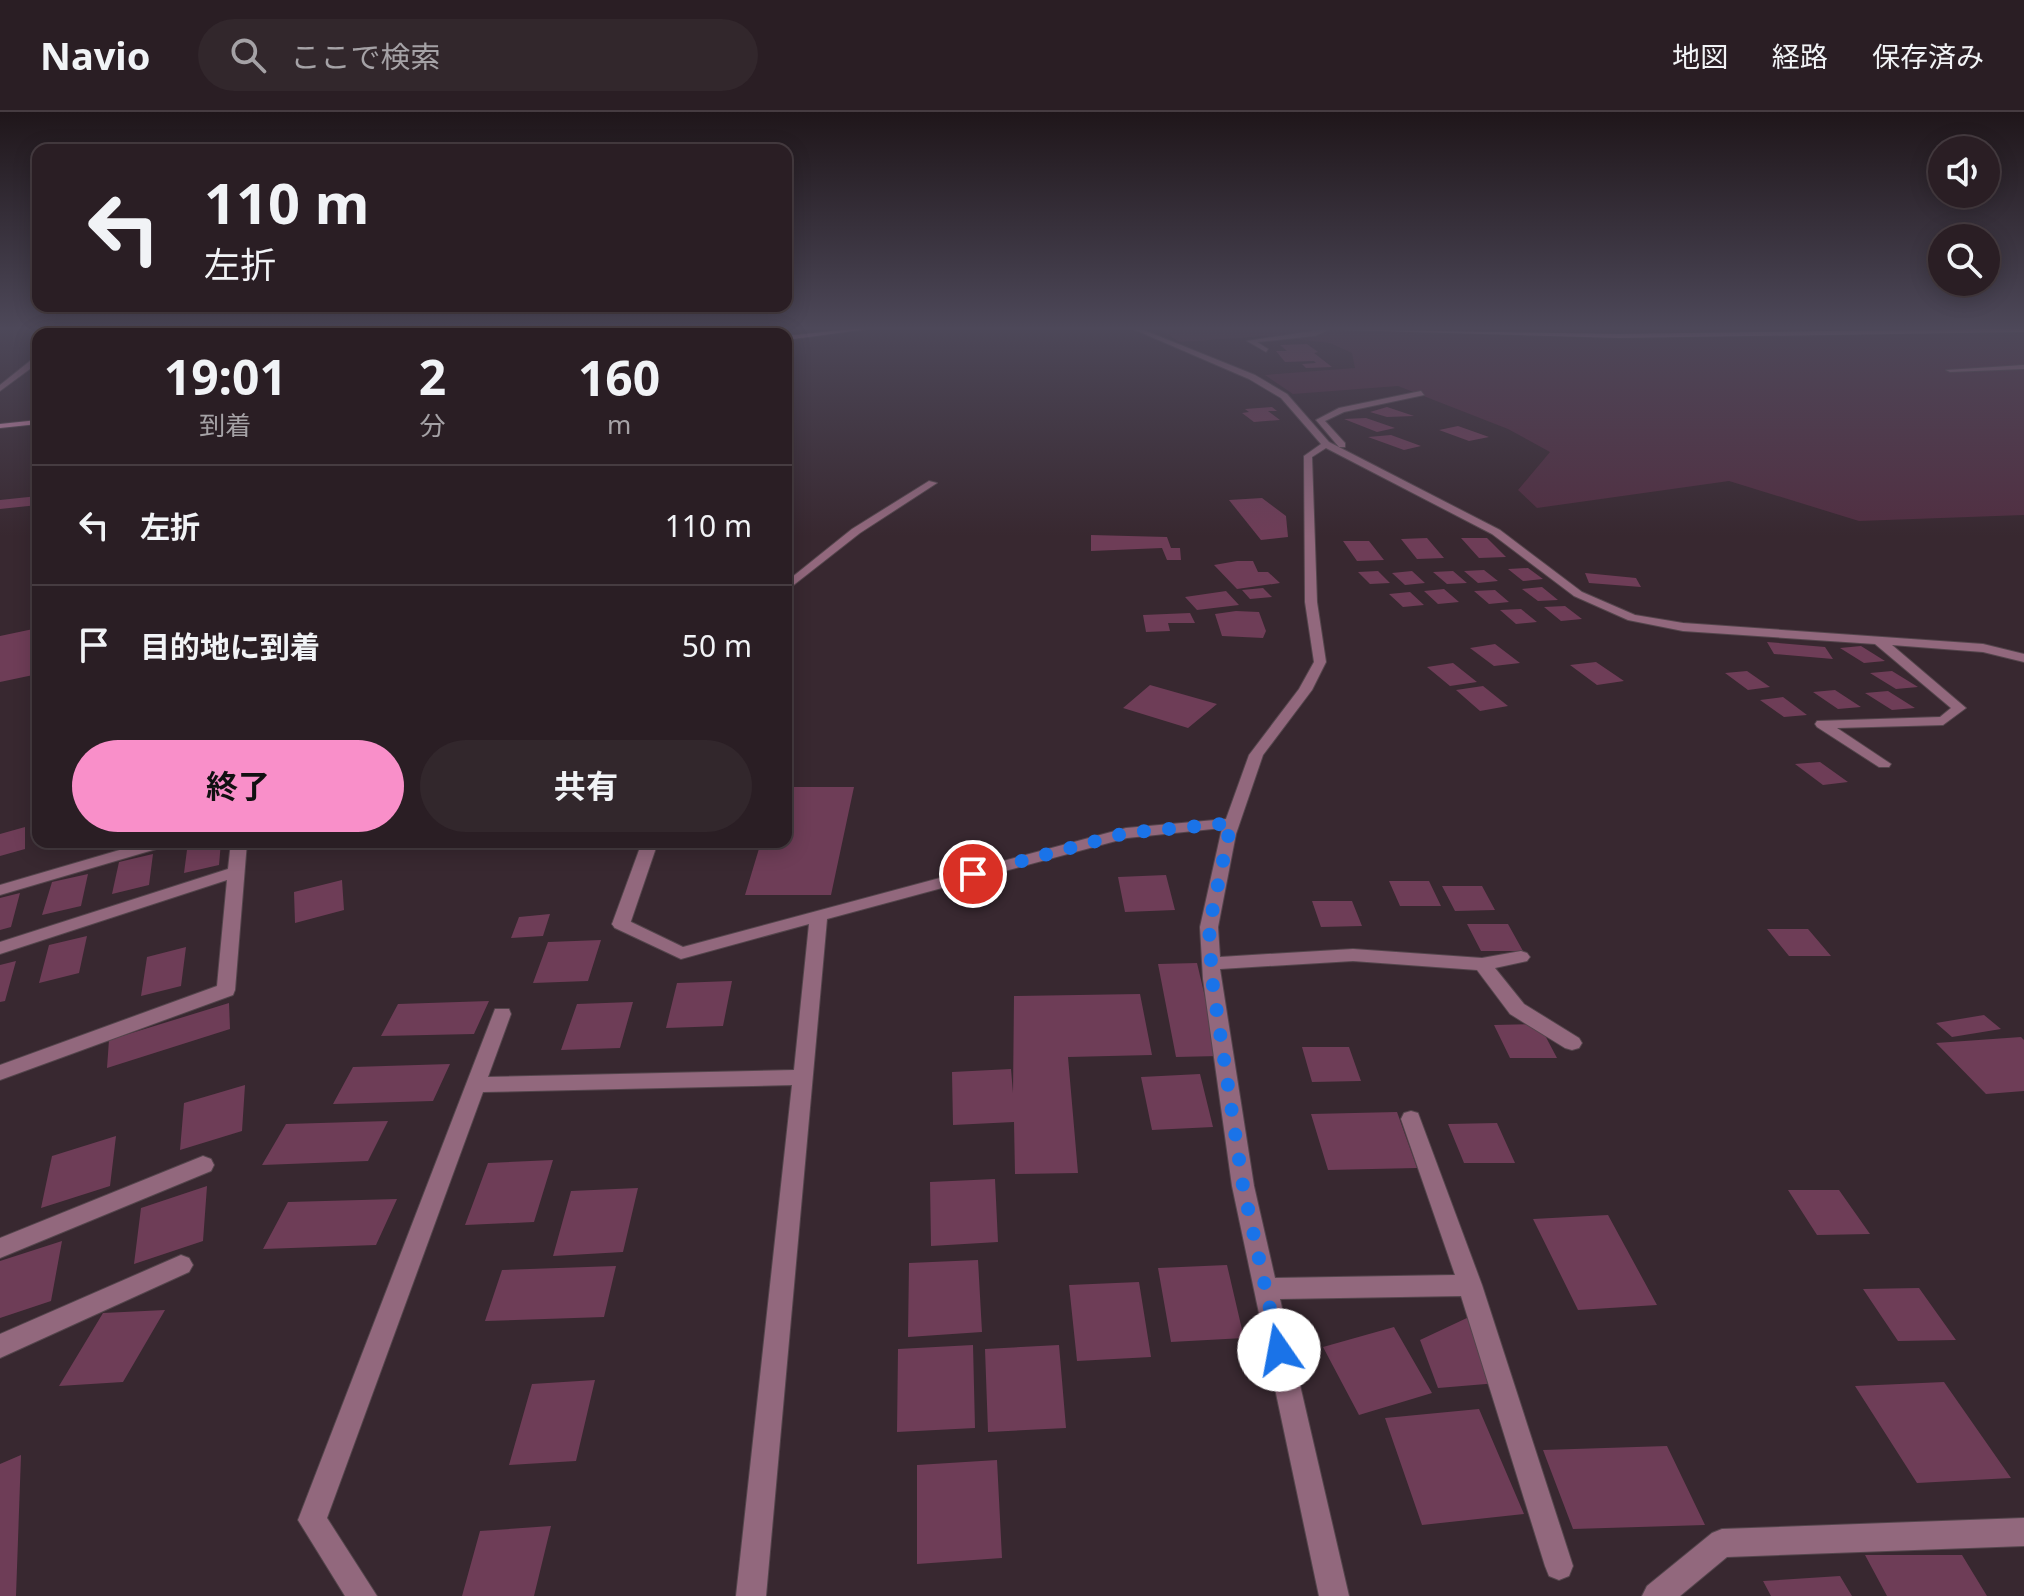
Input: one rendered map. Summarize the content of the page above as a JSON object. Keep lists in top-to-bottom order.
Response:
{
  "page": {
    "header": "Navio",
    "search": "ここで検索",
    "nav": ["地図", "経路", "保存済み"],
    "turn": ["110 m", "左折"],
    "eta": [
      "19:01",
      "到着",
      "2",
      "分",
      "160",
      "m"
    ],
    "list": [
      {
        "name": "左折",
        "value": "110 m"
      },
      {
        "name": "目的地に到着",
        "value": "50 m"
      }
    ],
    "buttons": ["終了", "共有"]
  }
}
